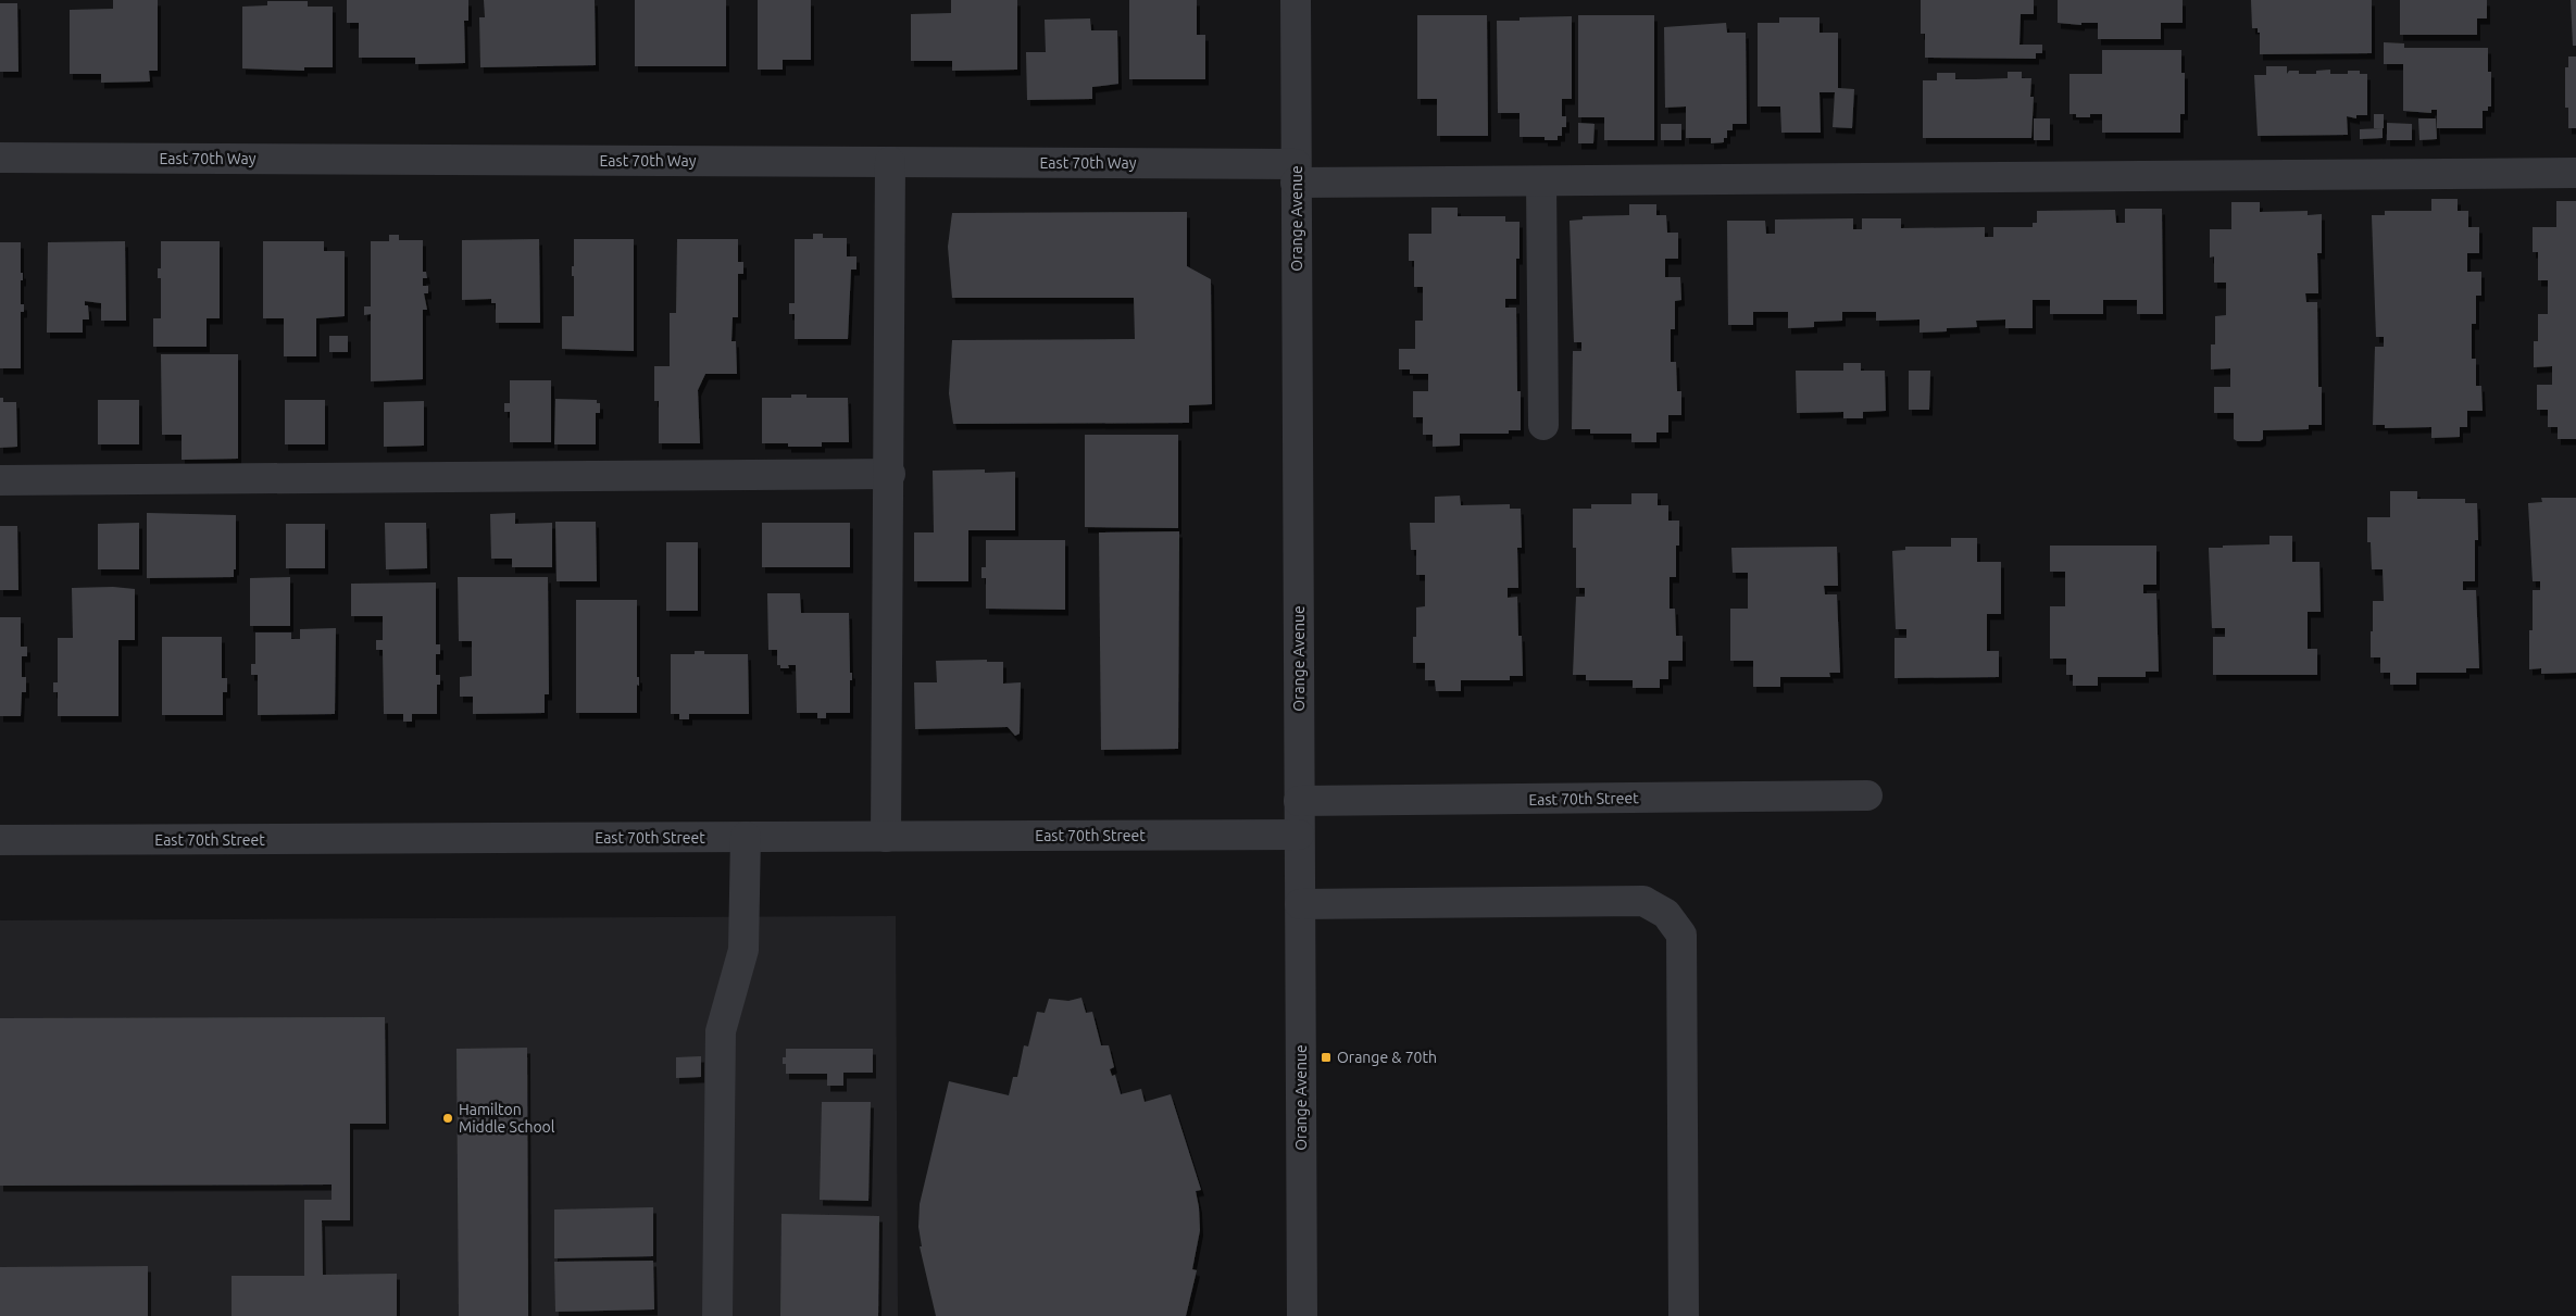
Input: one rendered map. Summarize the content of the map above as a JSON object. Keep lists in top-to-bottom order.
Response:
{
  "streets": {
    "street": ["East 70th Way", "Orange Avenue", "East 70th Street"]
  },
  "crossings": [
    ["East 70th Way", "Orange Avenue"],
    ["Orange Avenue", "East 70th Street"]
  ],
  "places": {
    "transit": ["Orange & 70th"],
    "other": ["Hamilton Middle School"]
  }
}
